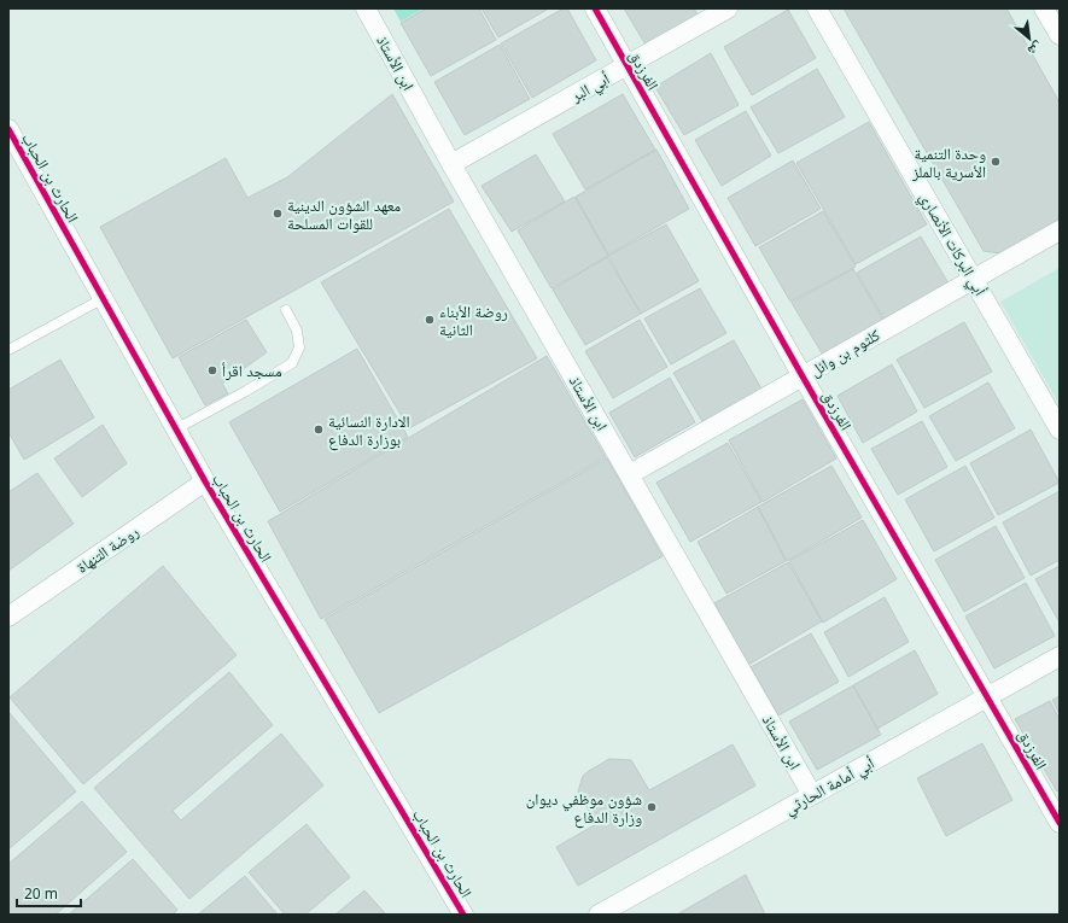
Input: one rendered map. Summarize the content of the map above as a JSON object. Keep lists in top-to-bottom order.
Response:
{
  "streets": {
    "street": [
      "ابن الأستاذ",
      "الفرزدق",
      "أبي البر",
      "الحارث بن الحباب",
      "أبي البركات الأنصاري",
      "كلثوم بن وائل",
      "روضة التنهاة",
      "أبي أمامة الحارثي"
    ]
  },
  "crossings": [
    ["ابن الأستاذ", "أبي البر"],
    ["ابن الأستاذ", "كلثوم بن وائل"],
    ["ابن الأستاذ", "أبي أمامة الحارثي"],
    ["الفرزدق", "أبي البر"],
    ["الفرزدق", "كلثوم بن وائل"],
    ["الفرزدق", "أبي أمامة الحارثي"],
    ["الحارث بن الحباب", "روضة التنهاة"],
    ["أبي البركات الأنصاري", "كلثوم بن وائل"]
  ],
  "places": [
    "وحدة التنمية الأسرية بالملز",
    "معهد الشؤون الدينية للقوات المسلحة",
    "روضة الأبناء الثانية",
    "مسجد اقرأ",
    "الادارة النسائية بوزارة الدفاع",
    "شؤون موظفي ديوان وزارة الدفاع"
  ],
  "scale_bar": "20 m",
  "north": "bottom right"
}
